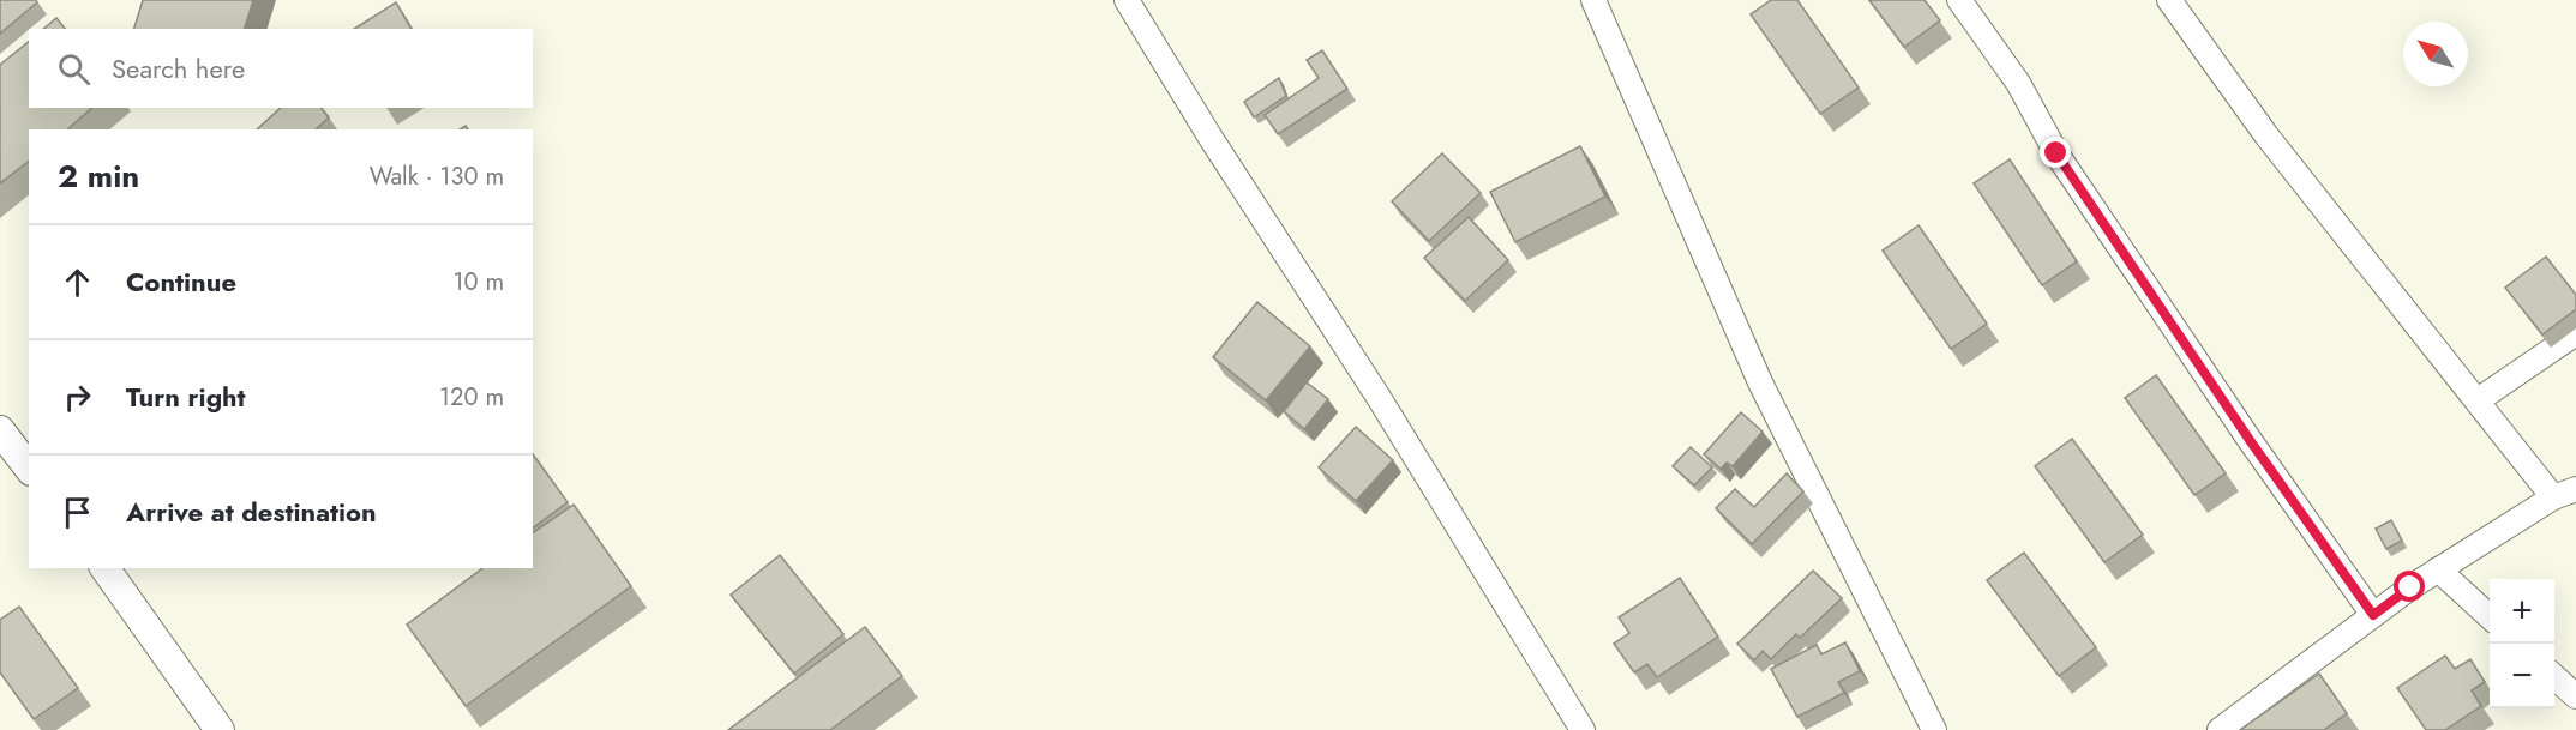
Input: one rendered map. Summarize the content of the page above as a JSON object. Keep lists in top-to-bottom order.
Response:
{
  "north": "top left",
  "page": {
    "search": "Search here",
    "heading": ["2 min", "Walk · 130 m"],
    "list": [
      ["Continue", "10 m"],
      ["Turn right", "120 m"],
      "Arrive at destination"
    ],
    "map_buttons": ["+", "−"]
  }
}
